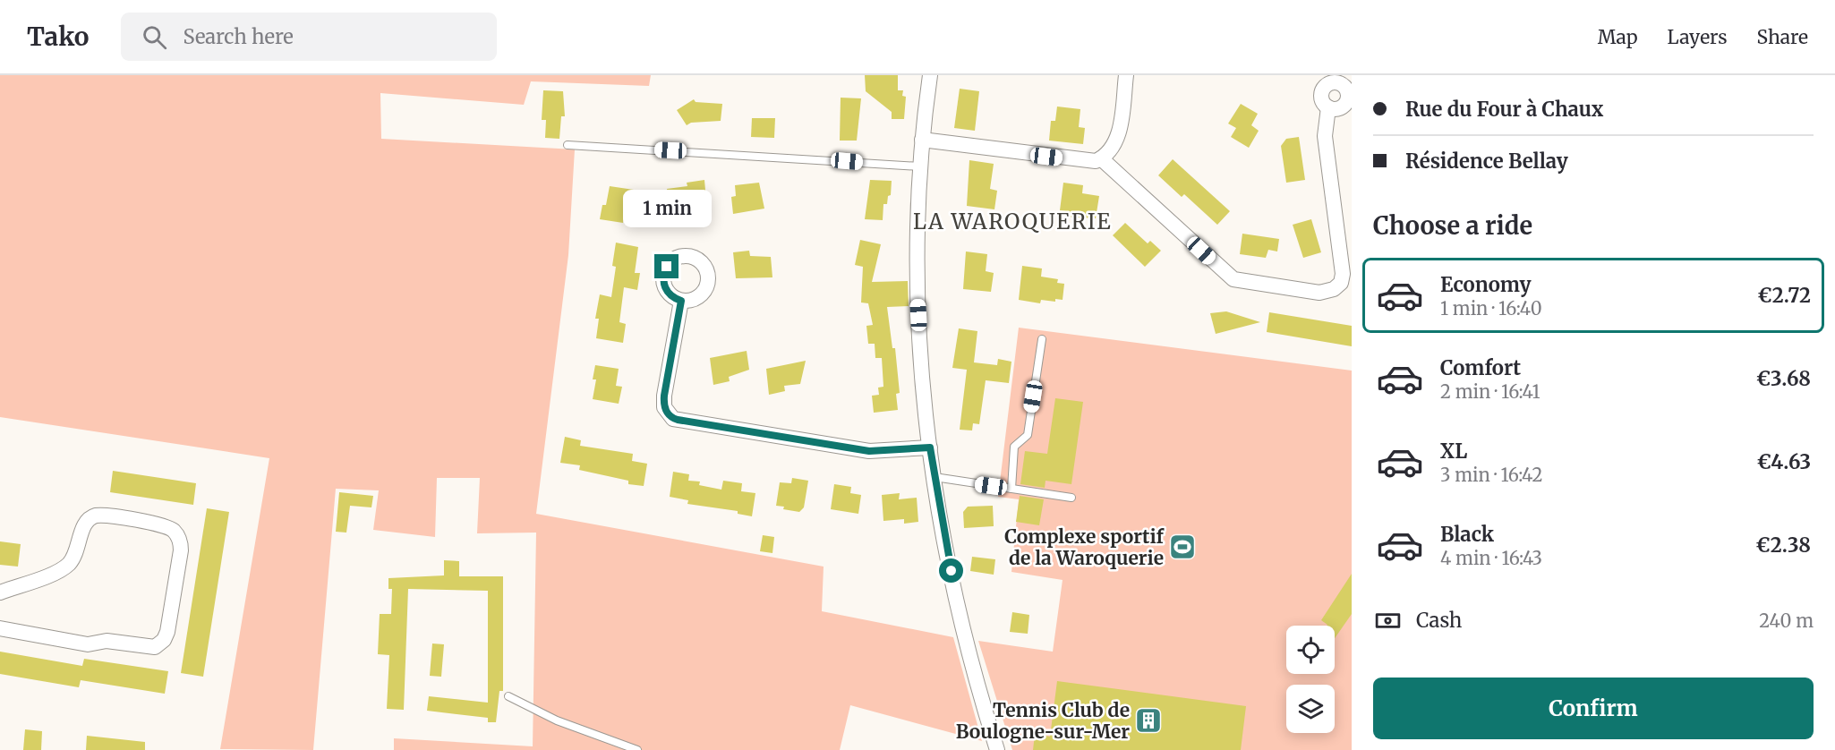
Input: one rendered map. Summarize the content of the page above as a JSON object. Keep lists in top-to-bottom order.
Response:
{
  "districts": ["LA WAROQUERIE"],
  "places": {
    "sports": ["Complexe sportif de la Waroquerie"],
    "building": ["Tennis Club de Boulogne-sur-Mer"]
  },
  "page": {
    "header": "Tako",
    "search": "Search here",
    "nav": ["Map", "Layers", "Share"],
    "banner": ["Rue du Four à Chaux", "Résidence Bellay"],
    "bubble": "1 min",
    "heading": "Choose a ride",
    "list": [
      {
        "name": "Economy",
        "note": "1 min · 16:40",
        "value": "€2.72"
      },
      {
        "name": "Comfort",
        "note": "2 min · 16:41",
        "value": "€3.68"
      },
      {
        "name": "XL",
        "note": "3 min · 16:42",
        "value": "€4.63"
      },
      {
        "name": "Black",
        "note": "4 min · 16:43",
        "value": "€2.38"
      }
    ],
    "pay": ["Cash", "240 m"],
    "buttons": "Confirm"
  }
}
